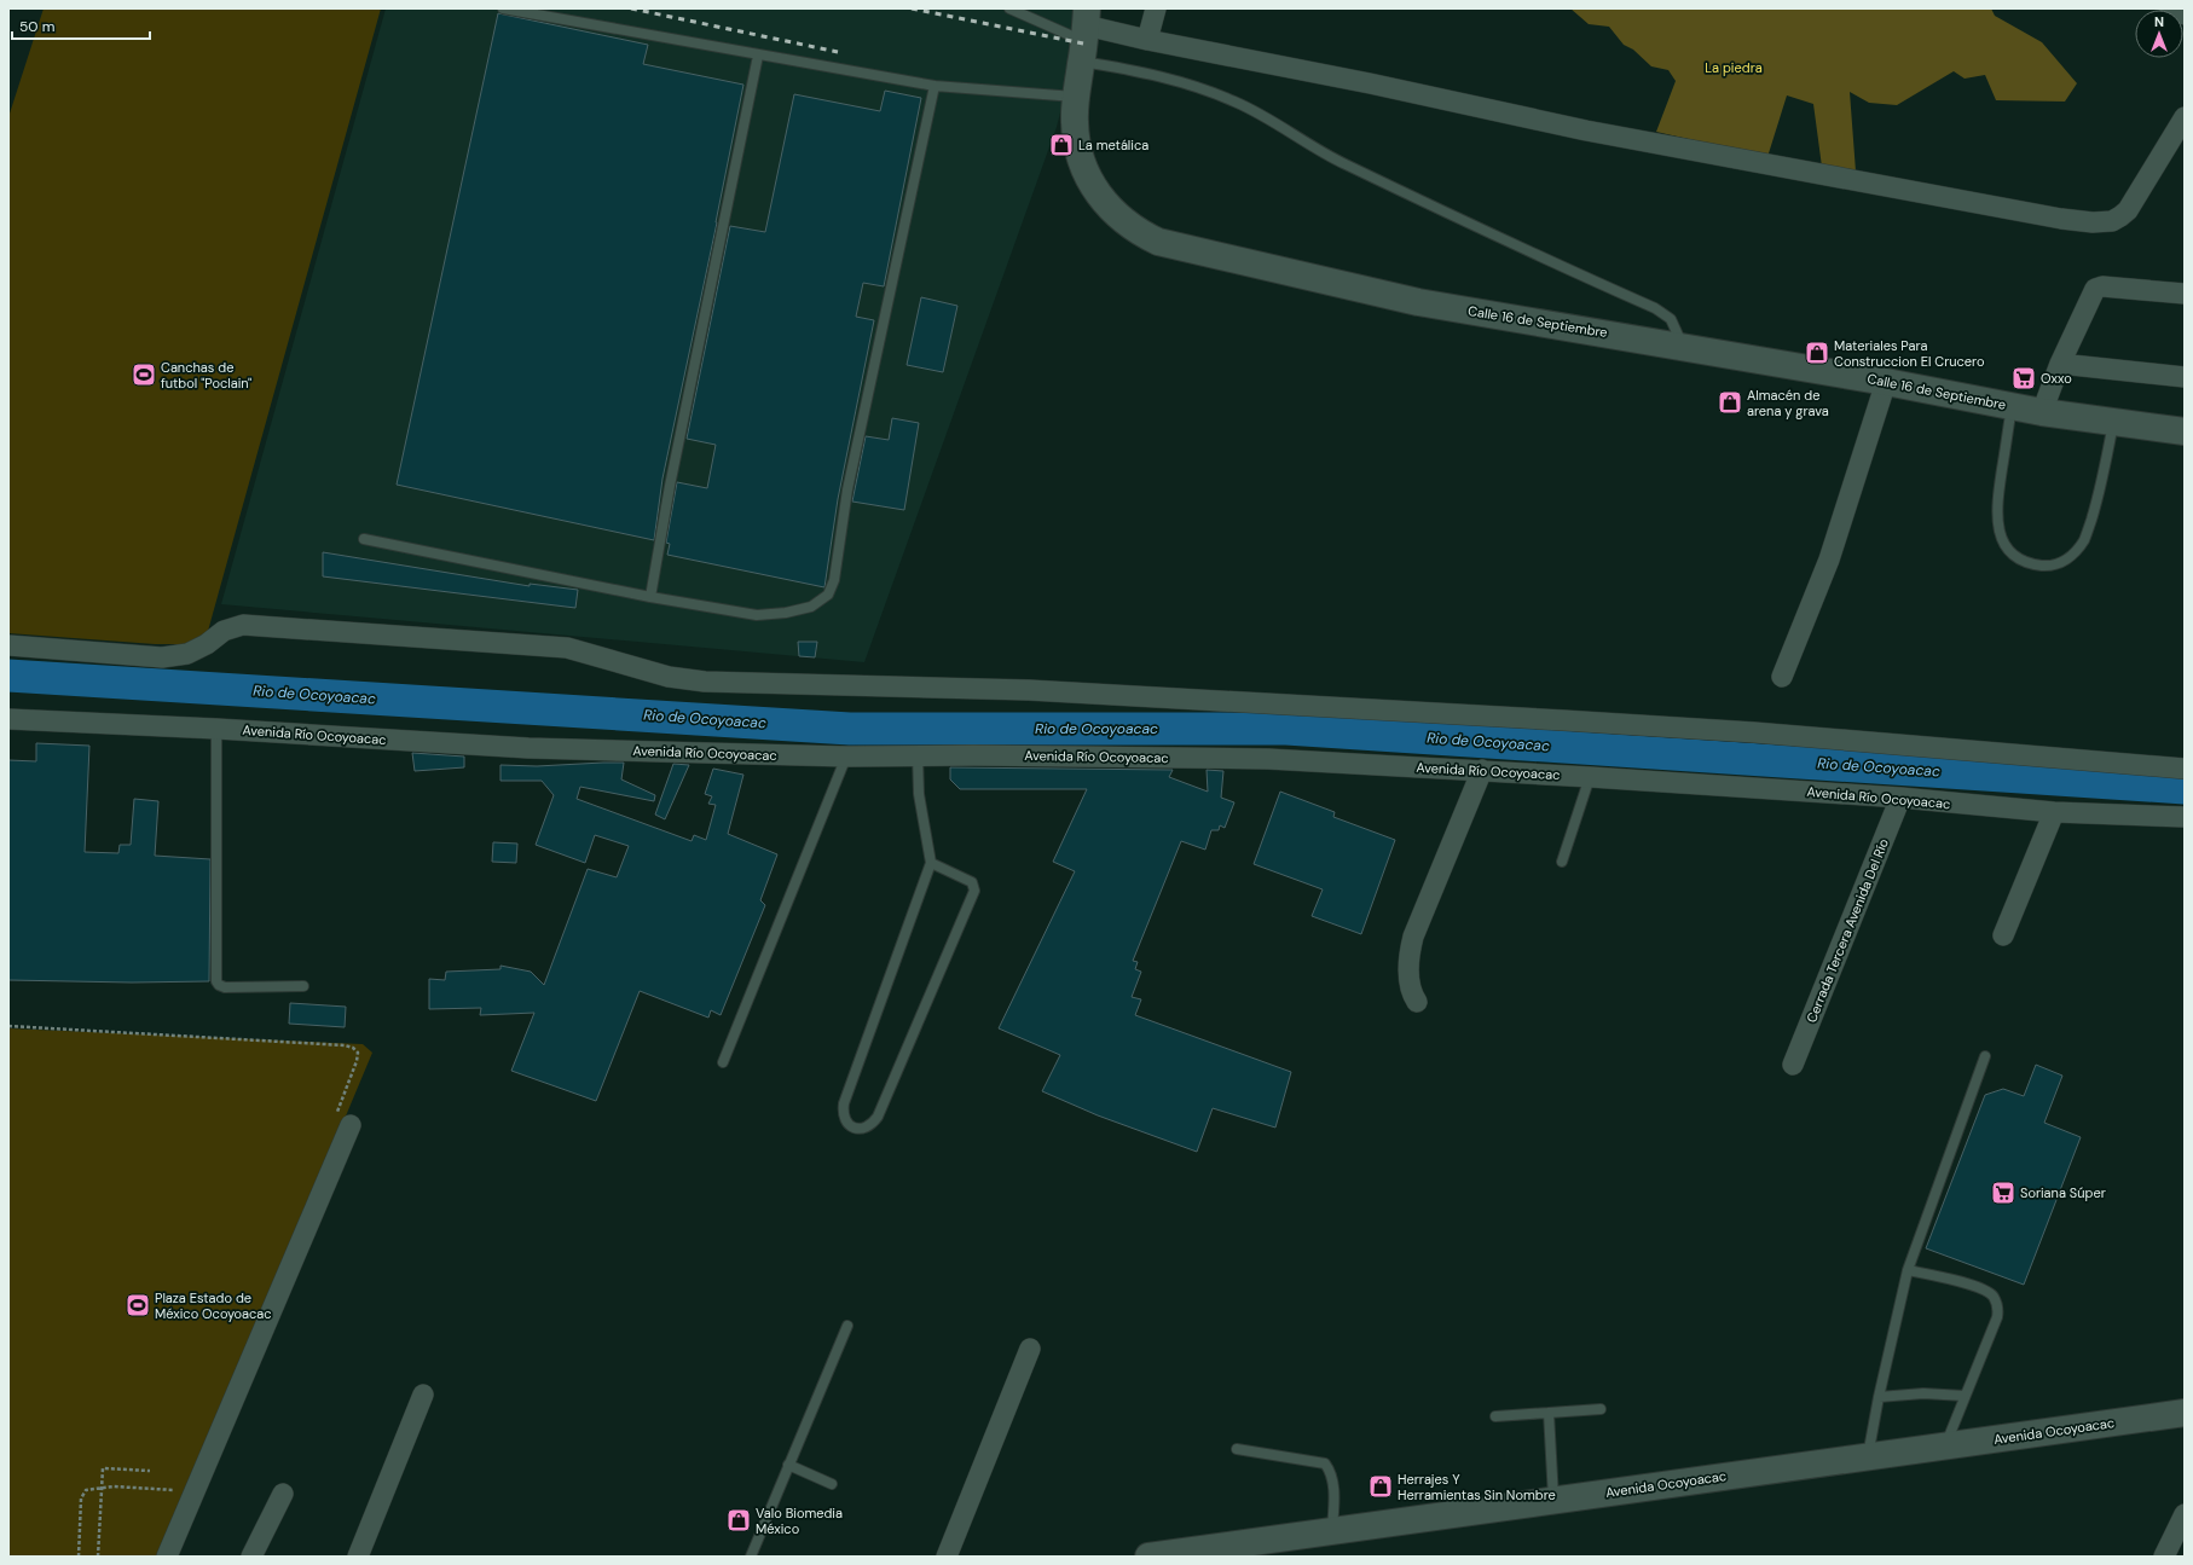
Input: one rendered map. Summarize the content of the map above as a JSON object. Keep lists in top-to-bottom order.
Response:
{
  "streets": {
    "main road": ["Calle 16 de Septiembre", "Avenida Ocoyoacac"],
    "street": ["Avenida Río Ocoyoacac", "Cerrada Tercera Avenida Del Río"]
  },
  "crossings": [
    ["Avenida Río Ocoyoacac", "Cerrada Tercera Avenida Del Río"]
  ],
  "water": ["Rio de Ocoyoacac"],
  "parks": ["La piedra"],
  "places": {
    "shop": [
      "La metálica",
      "Materiales Para Construccion El Crucero",
      "Almacén de arena y grava",
      "Herrajes Y Herramientas Sin Nombre",
      "Valo Biomedia México"
    ],
    "sports": ["Canchas de futbol \"Poclain\"", "Plaza Estado de México Ocoyoacac"],
    "supermarket": ["Oxxo", "Soriana Súper"]
  },
  "scale_bar": "50 m",
  "north": "top"
}
